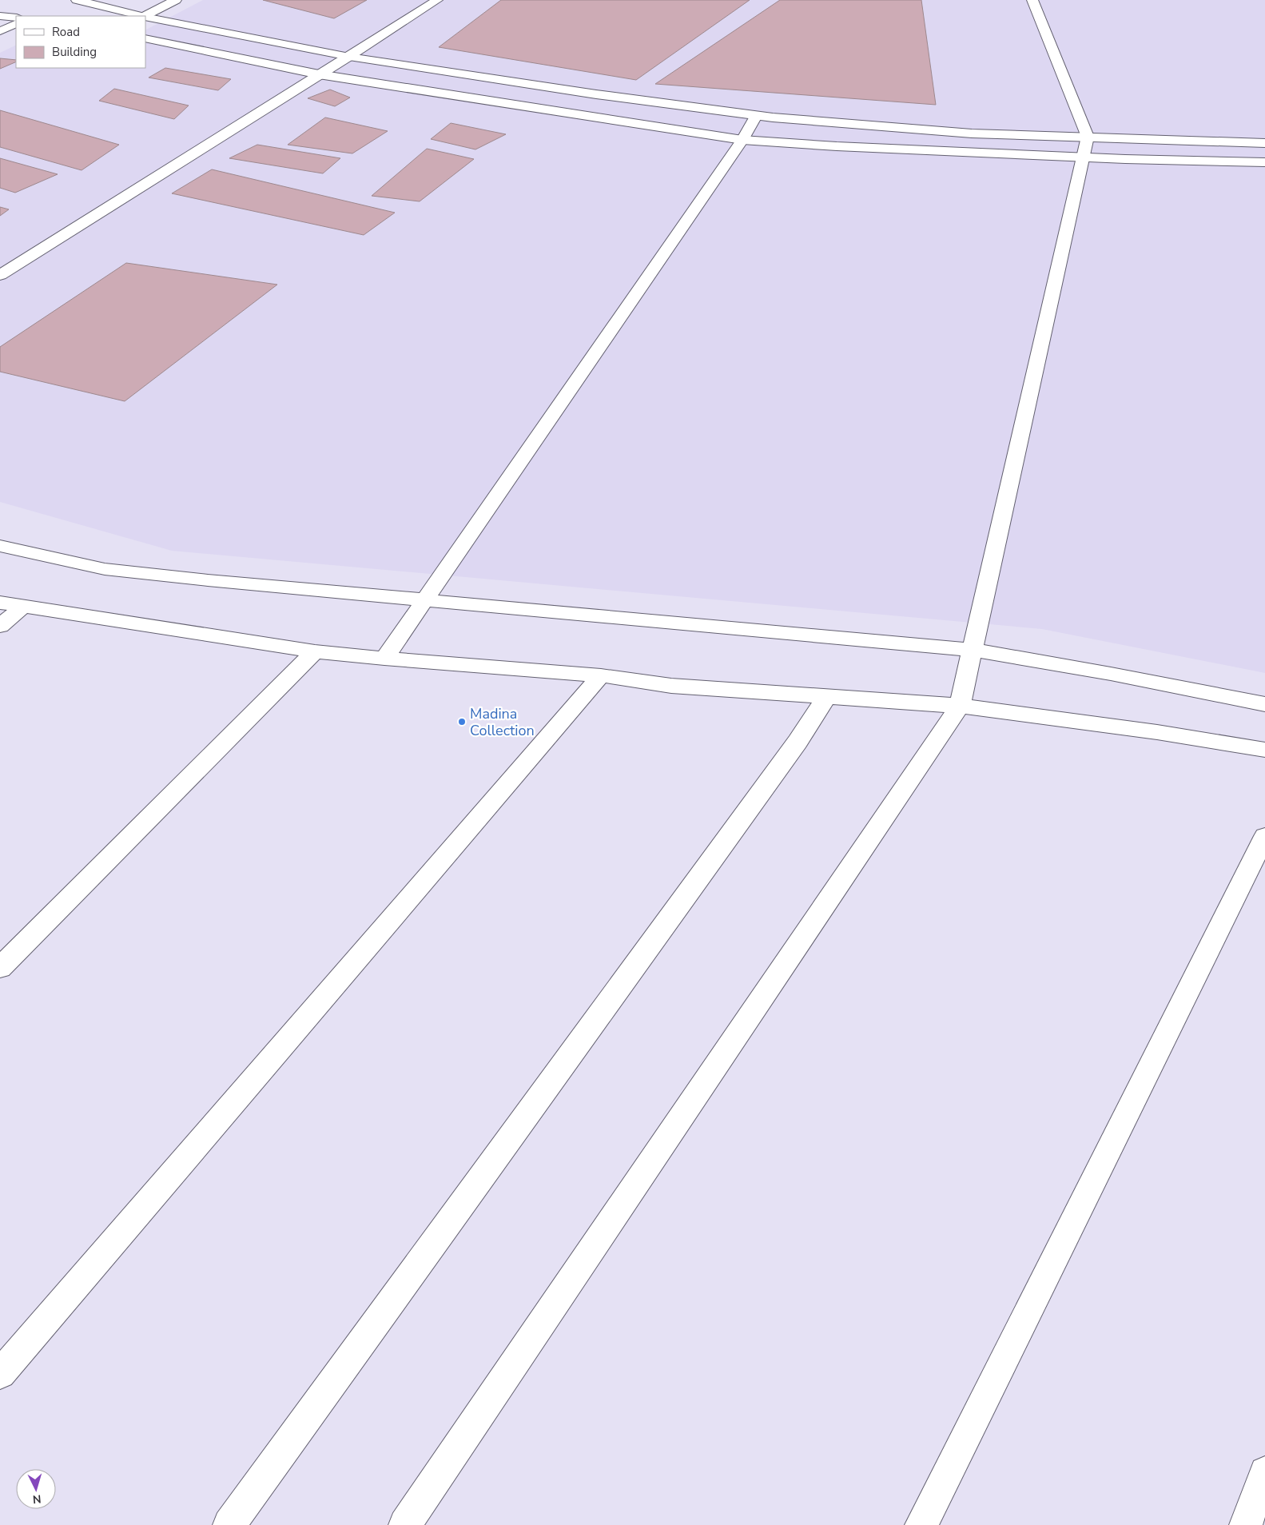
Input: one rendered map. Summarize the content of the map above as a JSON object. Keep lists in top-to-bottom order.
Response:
{
  "places": ["Madina Collection"],
  "legend": ["Road", "Building"],
  "north": "bottom"
}
